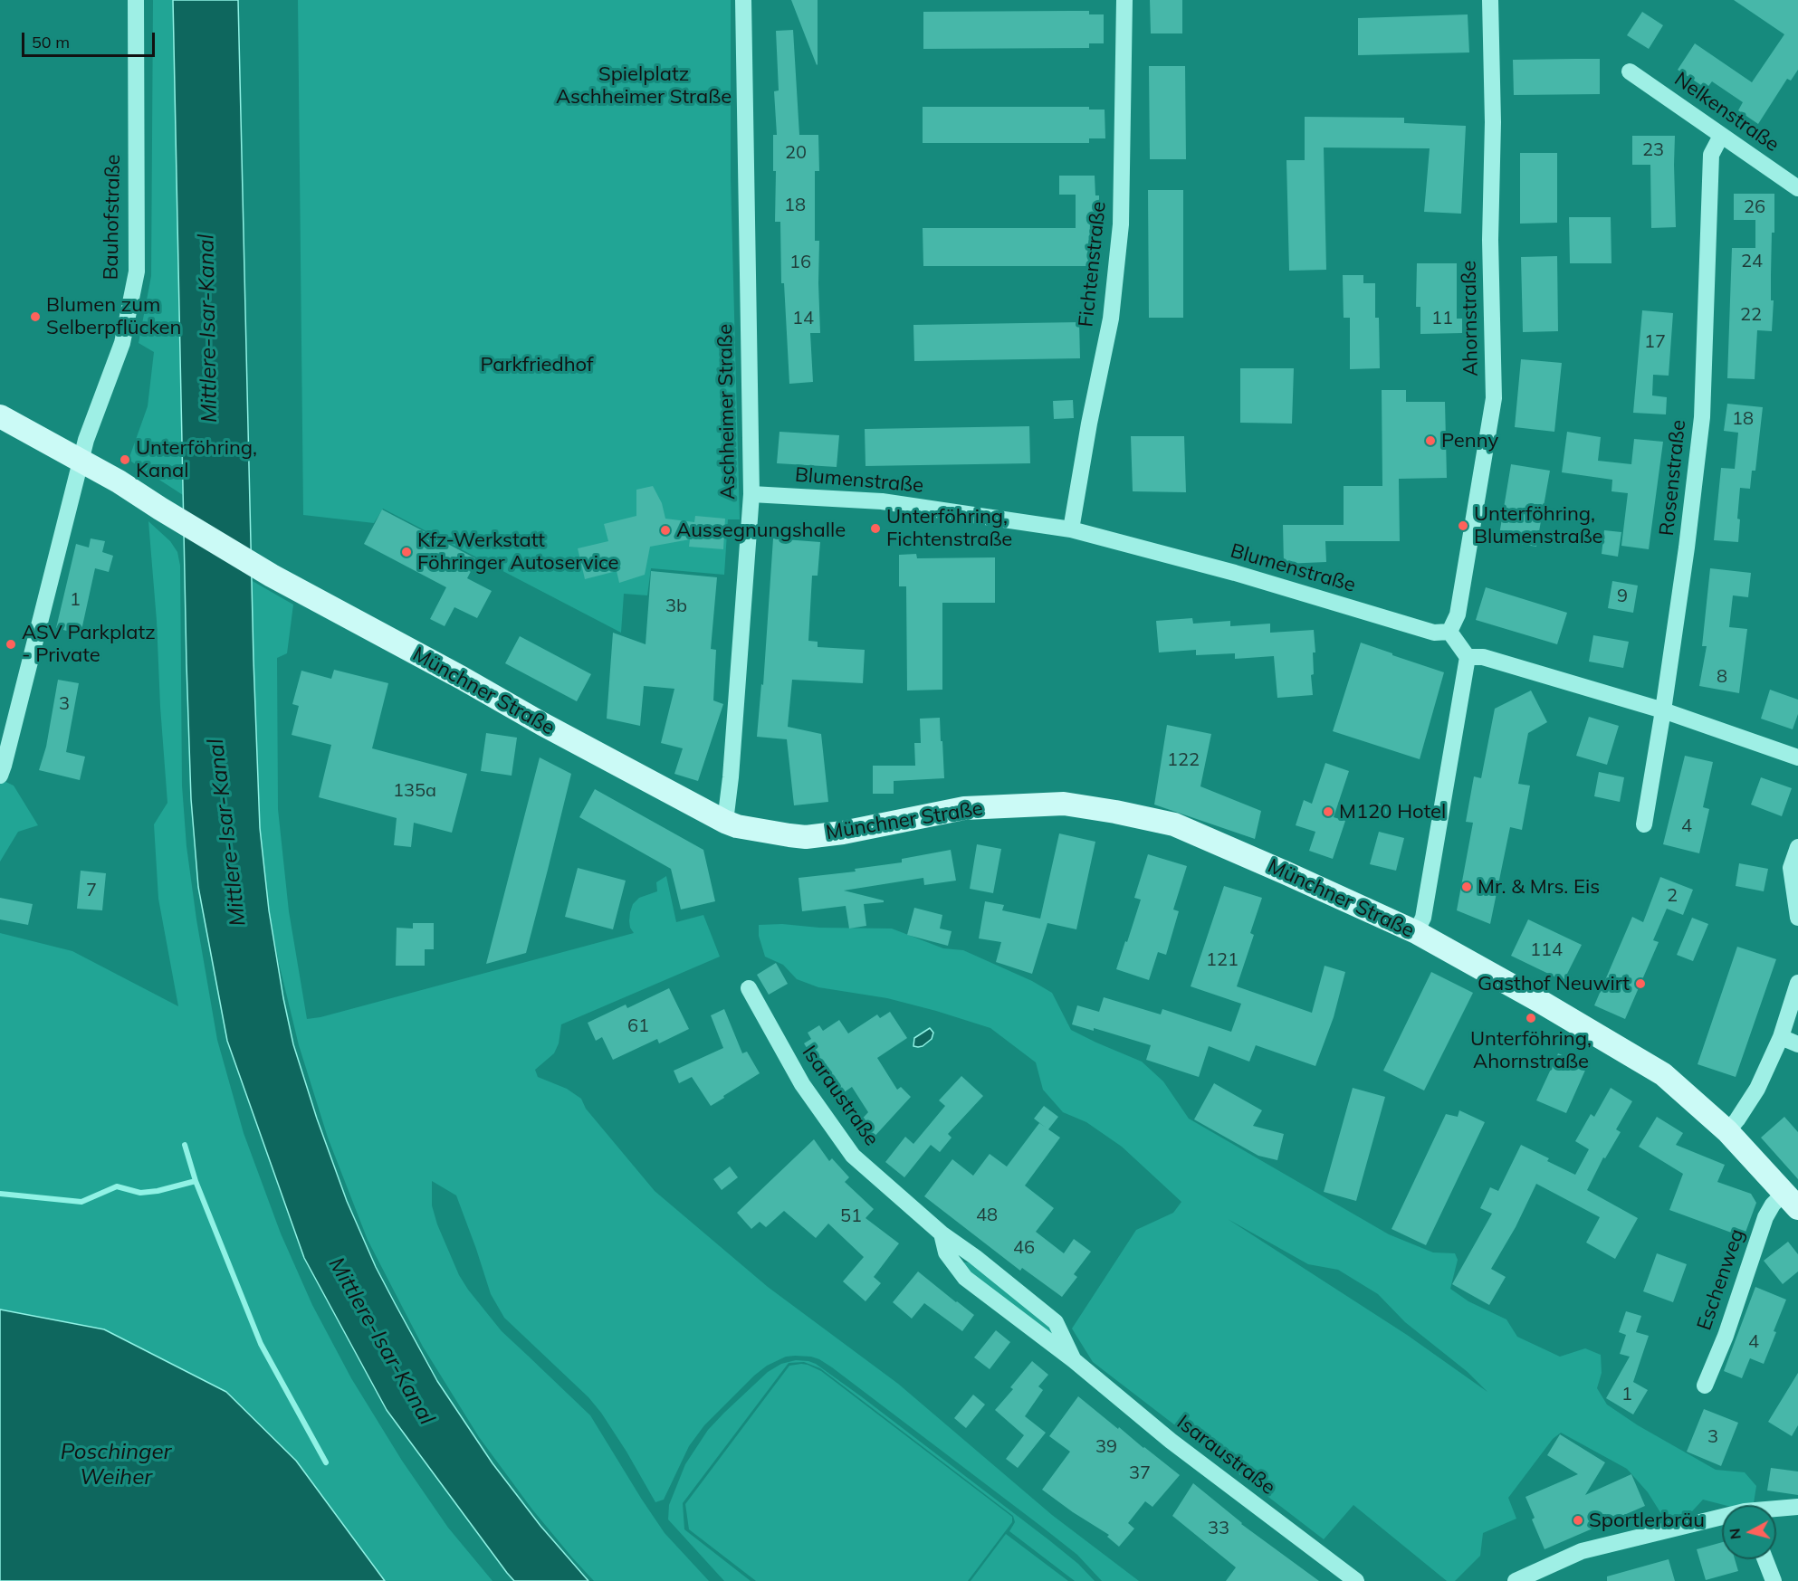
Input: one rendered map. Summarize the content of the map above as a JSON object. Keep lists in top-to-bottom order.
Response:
{
  "streets": {
    "main road": ["Münchner Straße"],
    "street": [
      "Nelkenstraße",
      "Bauhofstraße",
      "Fichtenstraße",
      "Ahornstraße",
      "Aschheimer Straße",
      "Rosenstraße",
      "Blumenstraße",
      "Isaraustraße",
      "Eschenweg"
    ]
  },
  "crossings": [
    ["Nelkenstraße", "Rosenstraße"],
    ["Bauhofstraße", "Münchner Straße"],
    ["Fichtenstraße", "Blumenstraße"],
    ["Ahornstraße", "Blumenstraße"],
    ["Aschheimer Straße", "Blumenstraße"],
    ["Aschheimer Straße", "Münchner Straße"],
    ["Münchner Straße", "Eschenweg"]
  ],
  "water": ["Mittlere-Isar-Kanal", "Poschinger Weiher"],
  "parks": ["Spielplatz Aschheimer Straße", "Parkfriedhof"],
  "places": [
    "Blumen zum Selberpflücken",
    "Penny",
    "Unterföhring, Kanal",
    "Unterföhring, Blumenstraße",
    "Unterföhring, Fichtenstraße",
    "Aussegnungshalle",
    "Kfz-Werkstatt Föhringer Autoservice",
    "ASV Parkplatz - Private",
    "M120 Hotel",
    "Mr. & Mrs. Eis",
    "Gasthof Neuwirt",
    "Unterföhring, Ahornstraße",
    "Sportlerbräu"
  ],
  "house_numbers": [
    "23",
    "20",
    "18",
    "26",
    "24",
    "16",
    "22",
    "14",
    "11",
    "17",
    "18",
    "9",
    "1",
    "3b",
    "8",
    "3",
    "122",
    "135a",
    "4",
    "7",
    "2",
    "114",
    "121",
    "61",
    "48",
    "51",
    "46",
    "4",
    "1",
    "3",
    "39",
    "37",
    "33"
  ],
  "scale_bar": "50 m",
  "north": "left"
}
